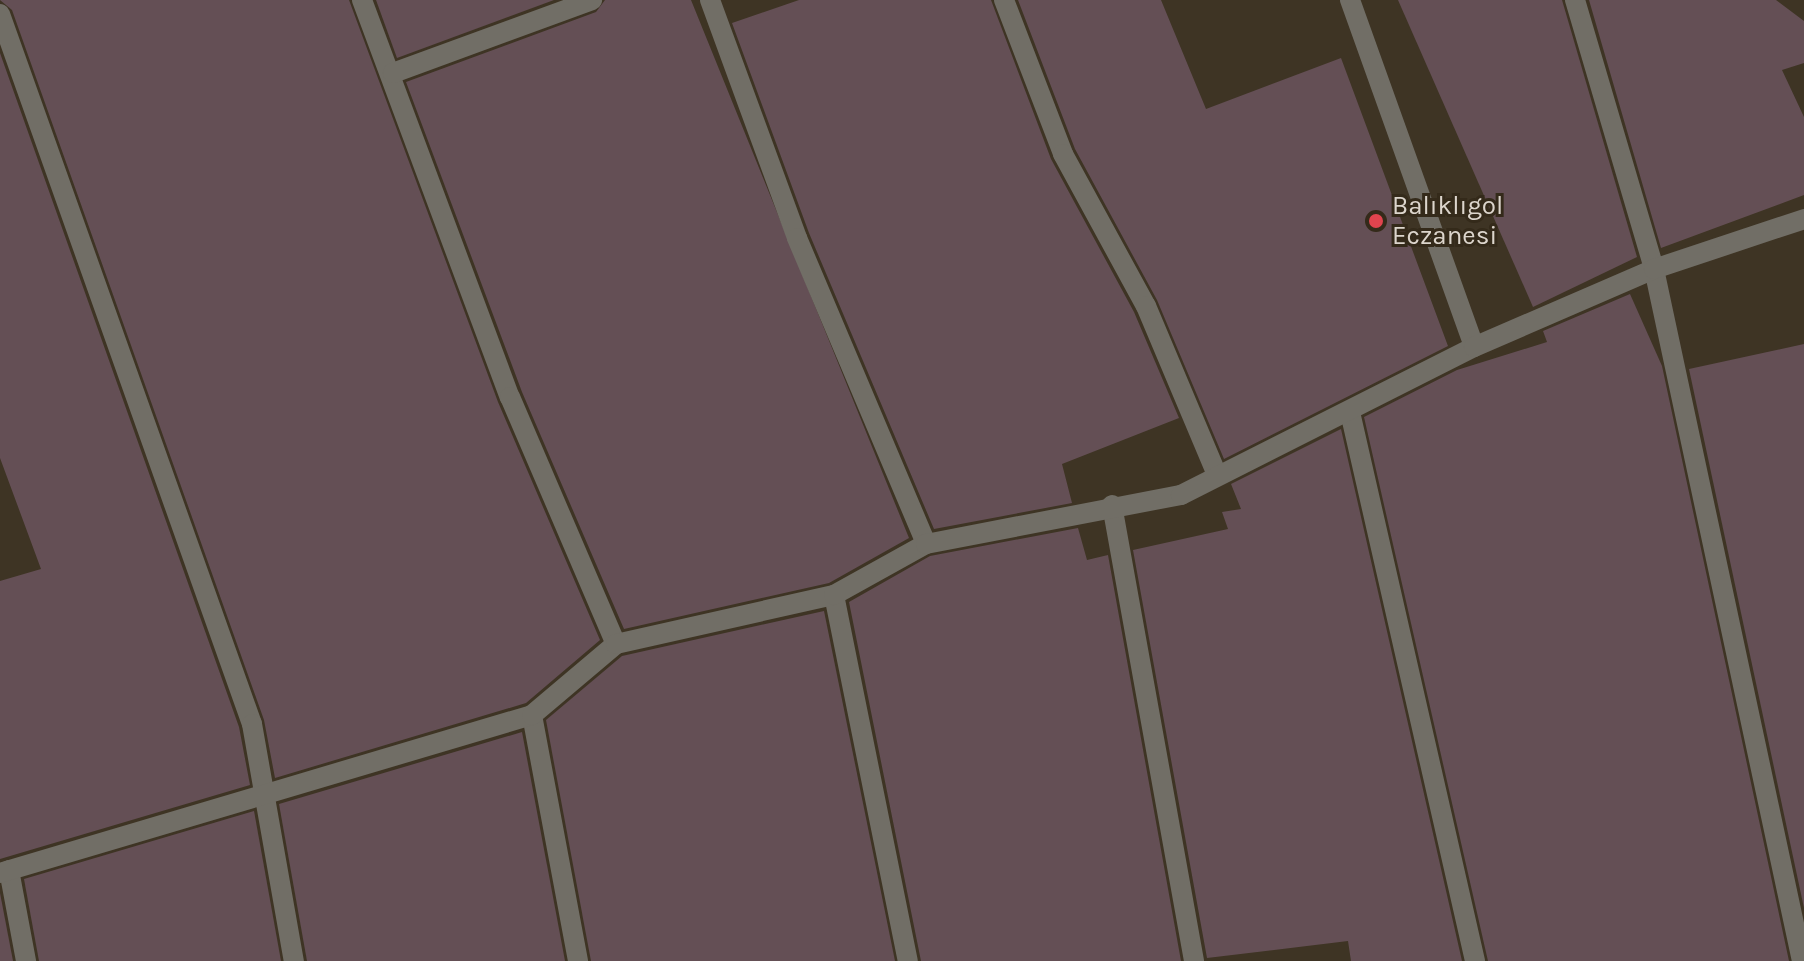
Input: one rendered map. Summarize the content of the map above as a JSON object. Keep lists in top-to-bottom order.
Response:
{
  "places": ["Balıklıgol Eczanesi"]
}
